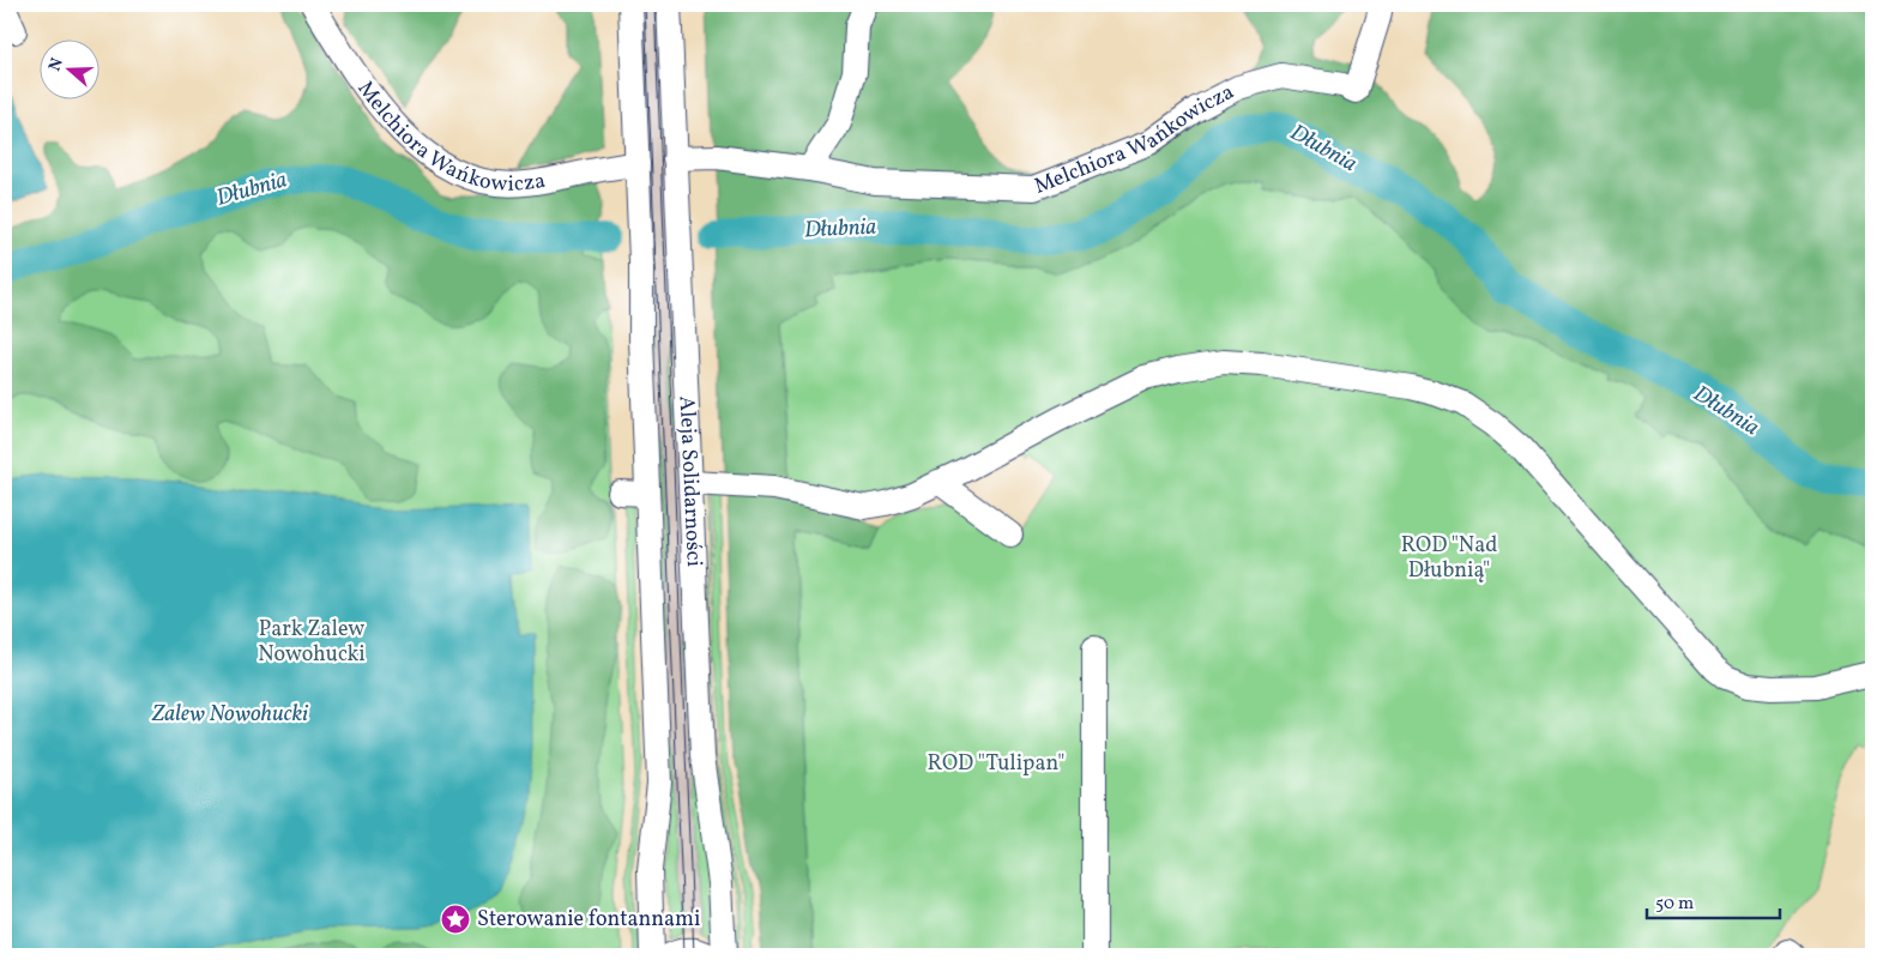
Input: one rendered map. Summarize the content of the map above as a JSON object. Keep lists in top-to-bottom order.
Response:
{
  "streets": {
    "street": ["Melchiora Wańkowicza", "Aleja Solidarności"]
  },
  "crossings": [
    ["Melchiora Wańkowicza", "Aleja Solidarności"]
  ],
  "water": ["Dłubnia", "Zalew Nowohucki"],
  "parks": ["ROD \"Nad Dłubnią\"", "Park Zalew Nowohucki", "ROD \"Tulipan\""],
  "places": {
    "place": ["Sterowanie fontannami"]
  },
  "scale_bar": "50 m",
  "north": "left"
}
